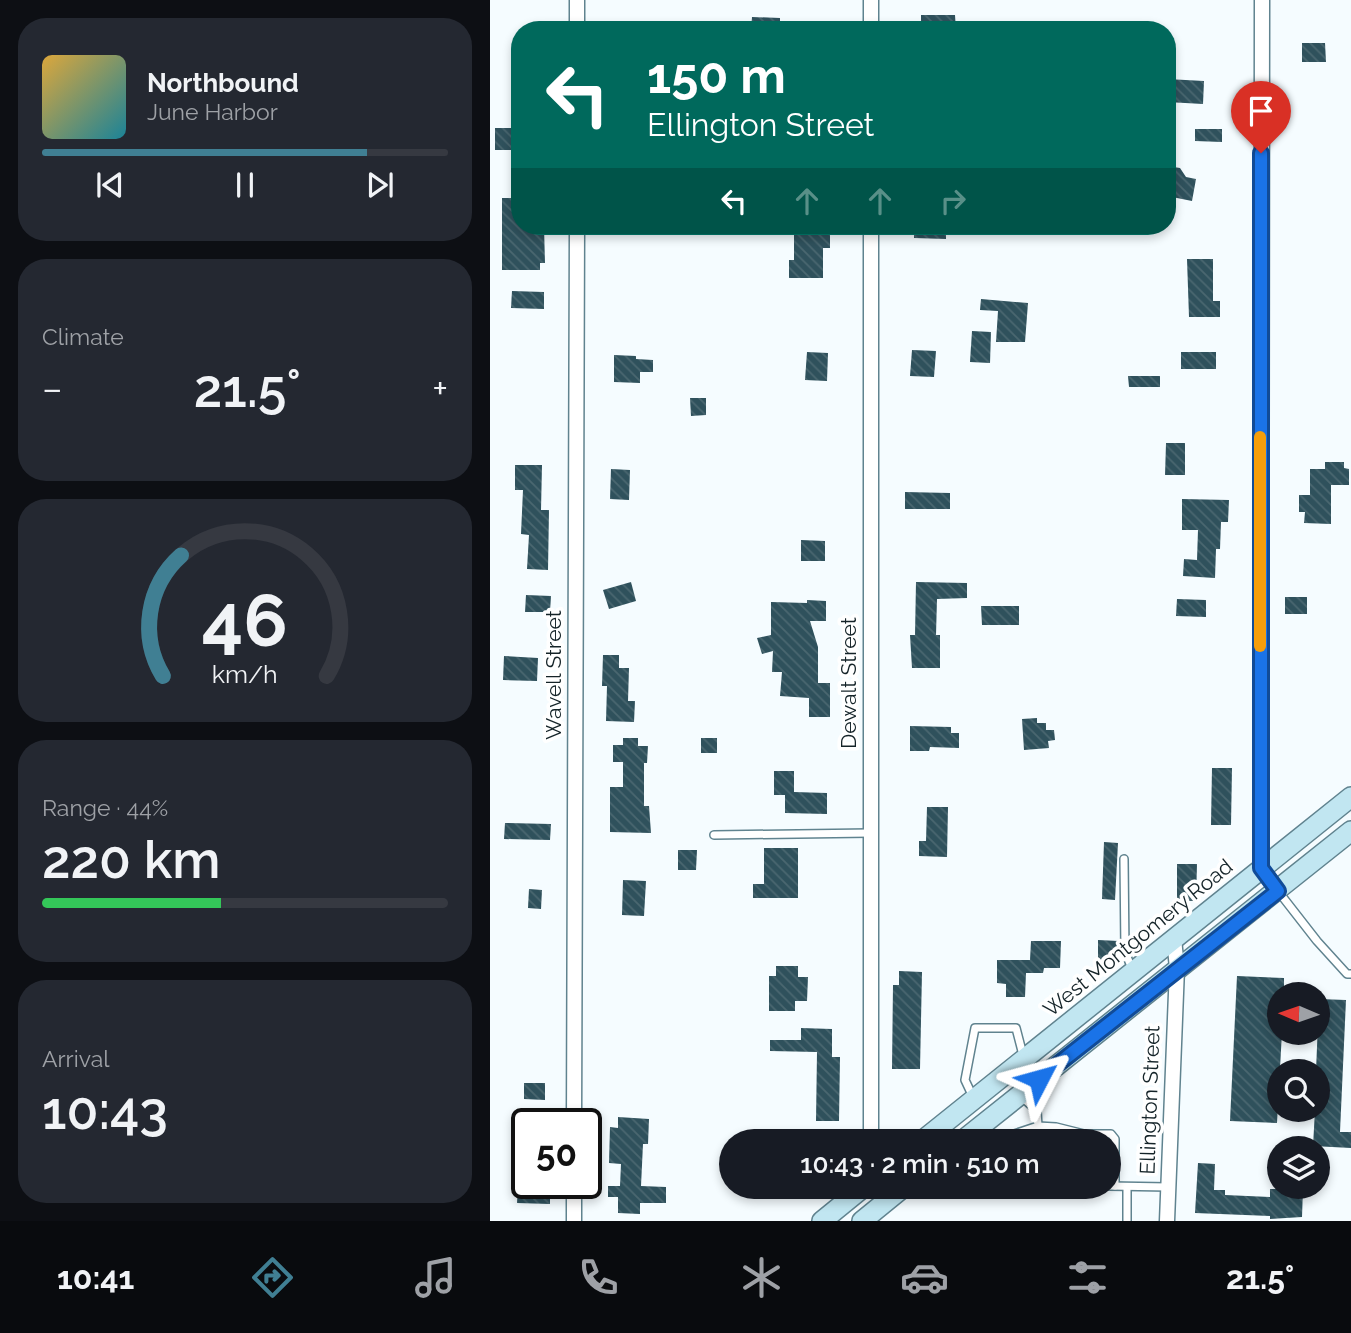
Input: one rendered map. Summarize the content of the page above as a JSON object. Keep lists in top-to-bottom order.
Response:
{
  "streets": {
    "main road": ["West Montgomery Road"],
    "street": ["Wavell Street", "Dewalt Street", "Ellington Street"]
  },
  "crossings": [
    ["West Montgomery Road", "Ellington Street"]
  ],
  "north": "left",
  "page": {
    "turn": ["150 m", "Ellington Street"],
    "song": ["Northbound", "June Harbor"],
    "tile": [
      "Climate",
      ["Range · 44%", "220 km"],
      ["Arrival", "10:43"]
    ],
    "heat": ["−", "21.5°", "+"],
    "limit": "50",
    "trip": "10:43 · 2 min · 510 m",
    "tabs": ["10:41", "21.5°"],
    "gauge": ["46", "km/h"]
  }
}
